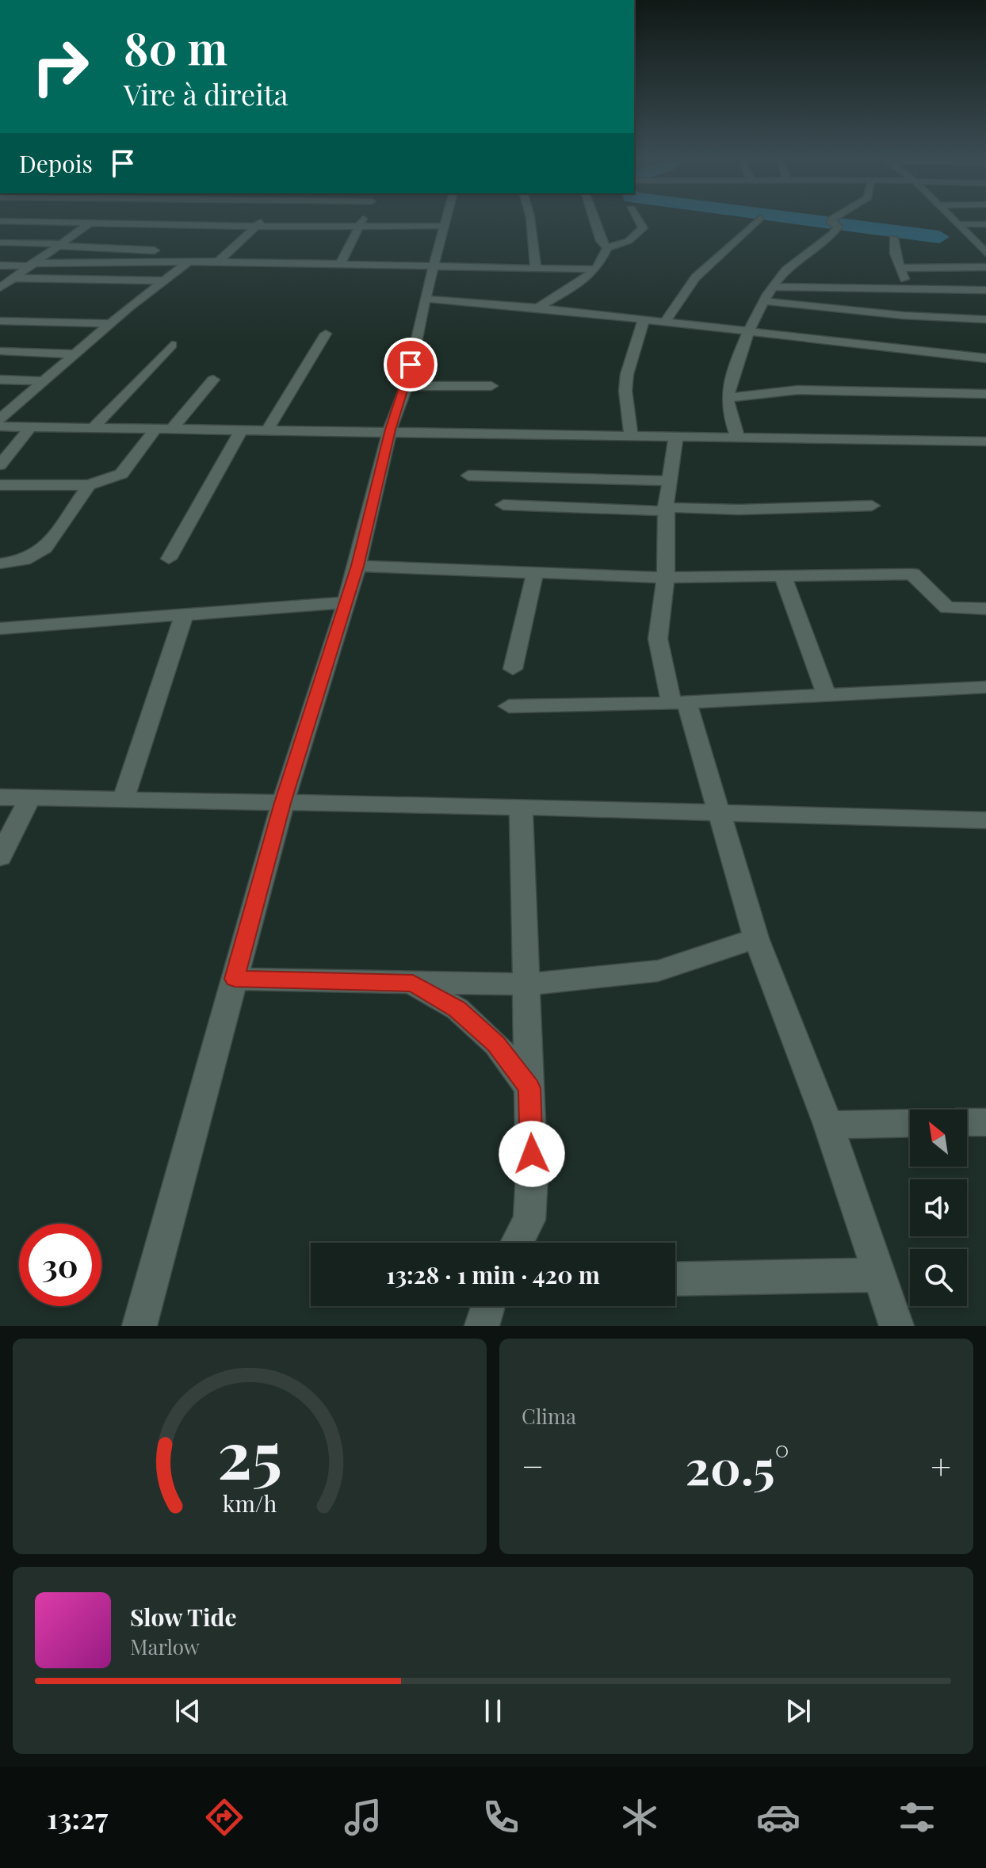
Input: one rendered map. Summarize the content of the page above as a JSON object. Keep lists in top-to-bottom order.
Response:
{
  "north": "top left",
  "page": {
    "turn": ["80 m", "Vire à direita"],
    "then": "Depois",
    "limit": "30",
    "trip": "13:28 · 1 min · 420 m",
    "tile": "Clima",
    "heat": ["−", "20.5°", "+"],
    "song": ["Slow Tide", "Marlow"],
    "tabs": "13:27",
    "gauge": ["25", "km/h"]
  }
}
